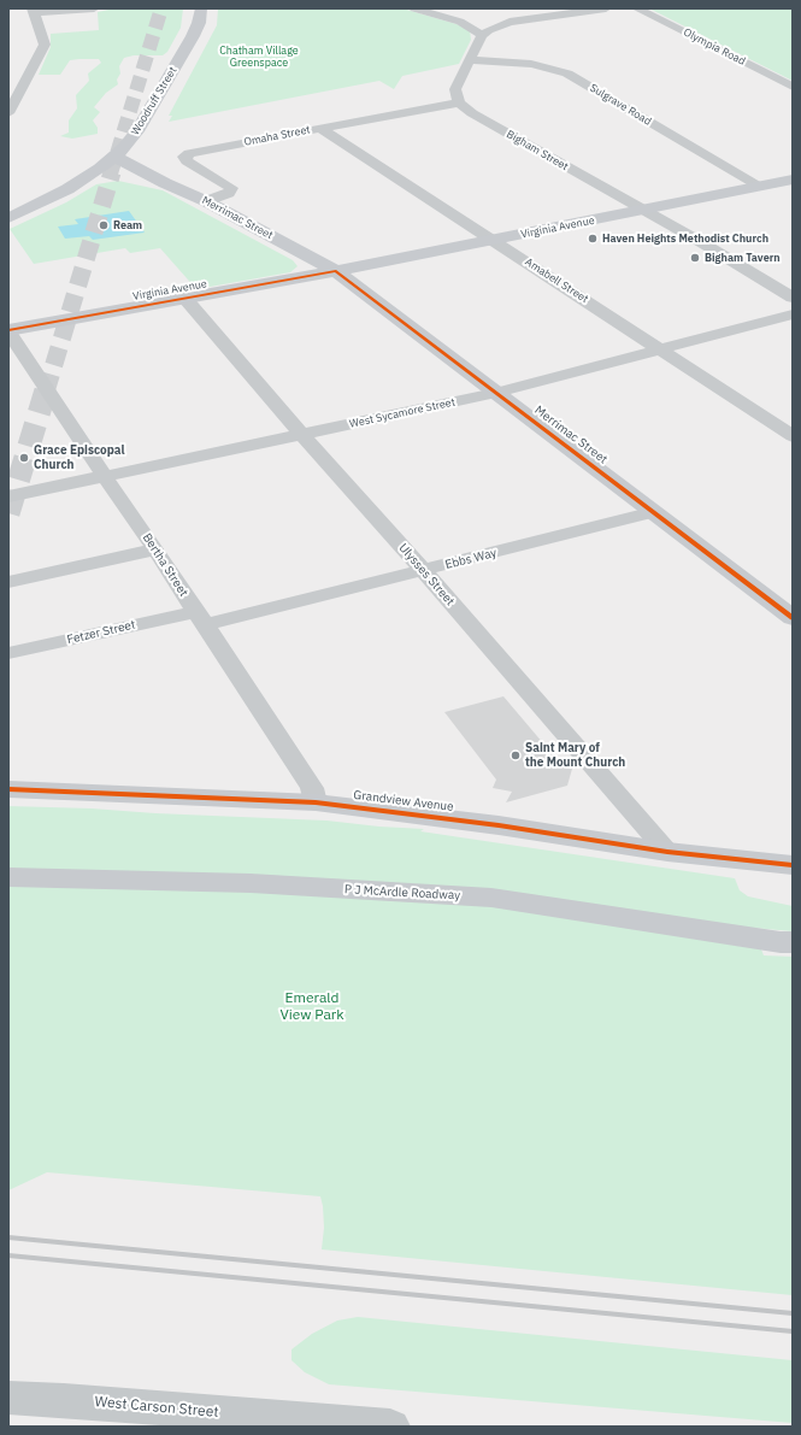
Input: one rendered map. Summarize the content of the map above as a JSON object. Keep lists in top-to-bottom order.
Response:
{
  "streets": {
    "main road": ["West Carson Street"],
    "street": [
      "Olympia Road",
      "Woodruff Street",
      "Sulgrave Road",
      "Omaha Street",
      "Bigham Street",
      "Merrimac Street",
      "Virginia Avenue",
      "Amabell Street",
      "West Sycamore Street",
      "Ebbs Way",
      "Bertha Street",
      "Ulysses Street",
      "Fetzer Street",
      "Grandview Avenue",
      "P J McArdle Roadway"
    ]
  },
  "crossings": [
    ["Woodruff Street", "Merrimac Street"],
    ["Sulgrave Road", "Virginia Avenue"],
    ["Omaha Street", "Bigham Street"],
    ["Omaha Street", "Merrimac Street"],
    ["Omaha Street", "Amabell Street"],
    ["Bigham Street", "Virginia Avenue"],
    ["Merrimac Street", "Virginia Avenue"],
    ["Merrimac Street", "West Sycamore Street"],
    ["Merrimac Street", "Ebbs Way"],
    ["Virginia Avenue", "Amabell Street"],
    ["Virginia Avenue", "Bertha Street"],
    ["Virginia Avenue", "Ulysses Street"],
    ["Amabell Street", "West Sycamore Street"],
    ["West Sycamore Street", "Bertha Street"],
    ["West Sycamore Street", "Ulysses Street"],
    ["Ebbs Way", "Bertha Street"],
    ["Ebbs Way", "Ulysses Street"],
    ["Ebbs Way", "Fetzer Street"],
    ["Bertha Street", "Fetzer Street"],
    ["Bertha Street", "Grandview Avenue"],
    ["Ulysses Street", "Grandview Avenue"]
  ],
  "parks": ["Chatham Village Greenspace", "Emerald View Park"],
  "places": [
    "Ream",
    "Haven Heights Methodist Church",
    "Bigham Tavern",
    "Grace Episcopal Church",
    "Saint Mary of the Mount Church"
  ]
}
